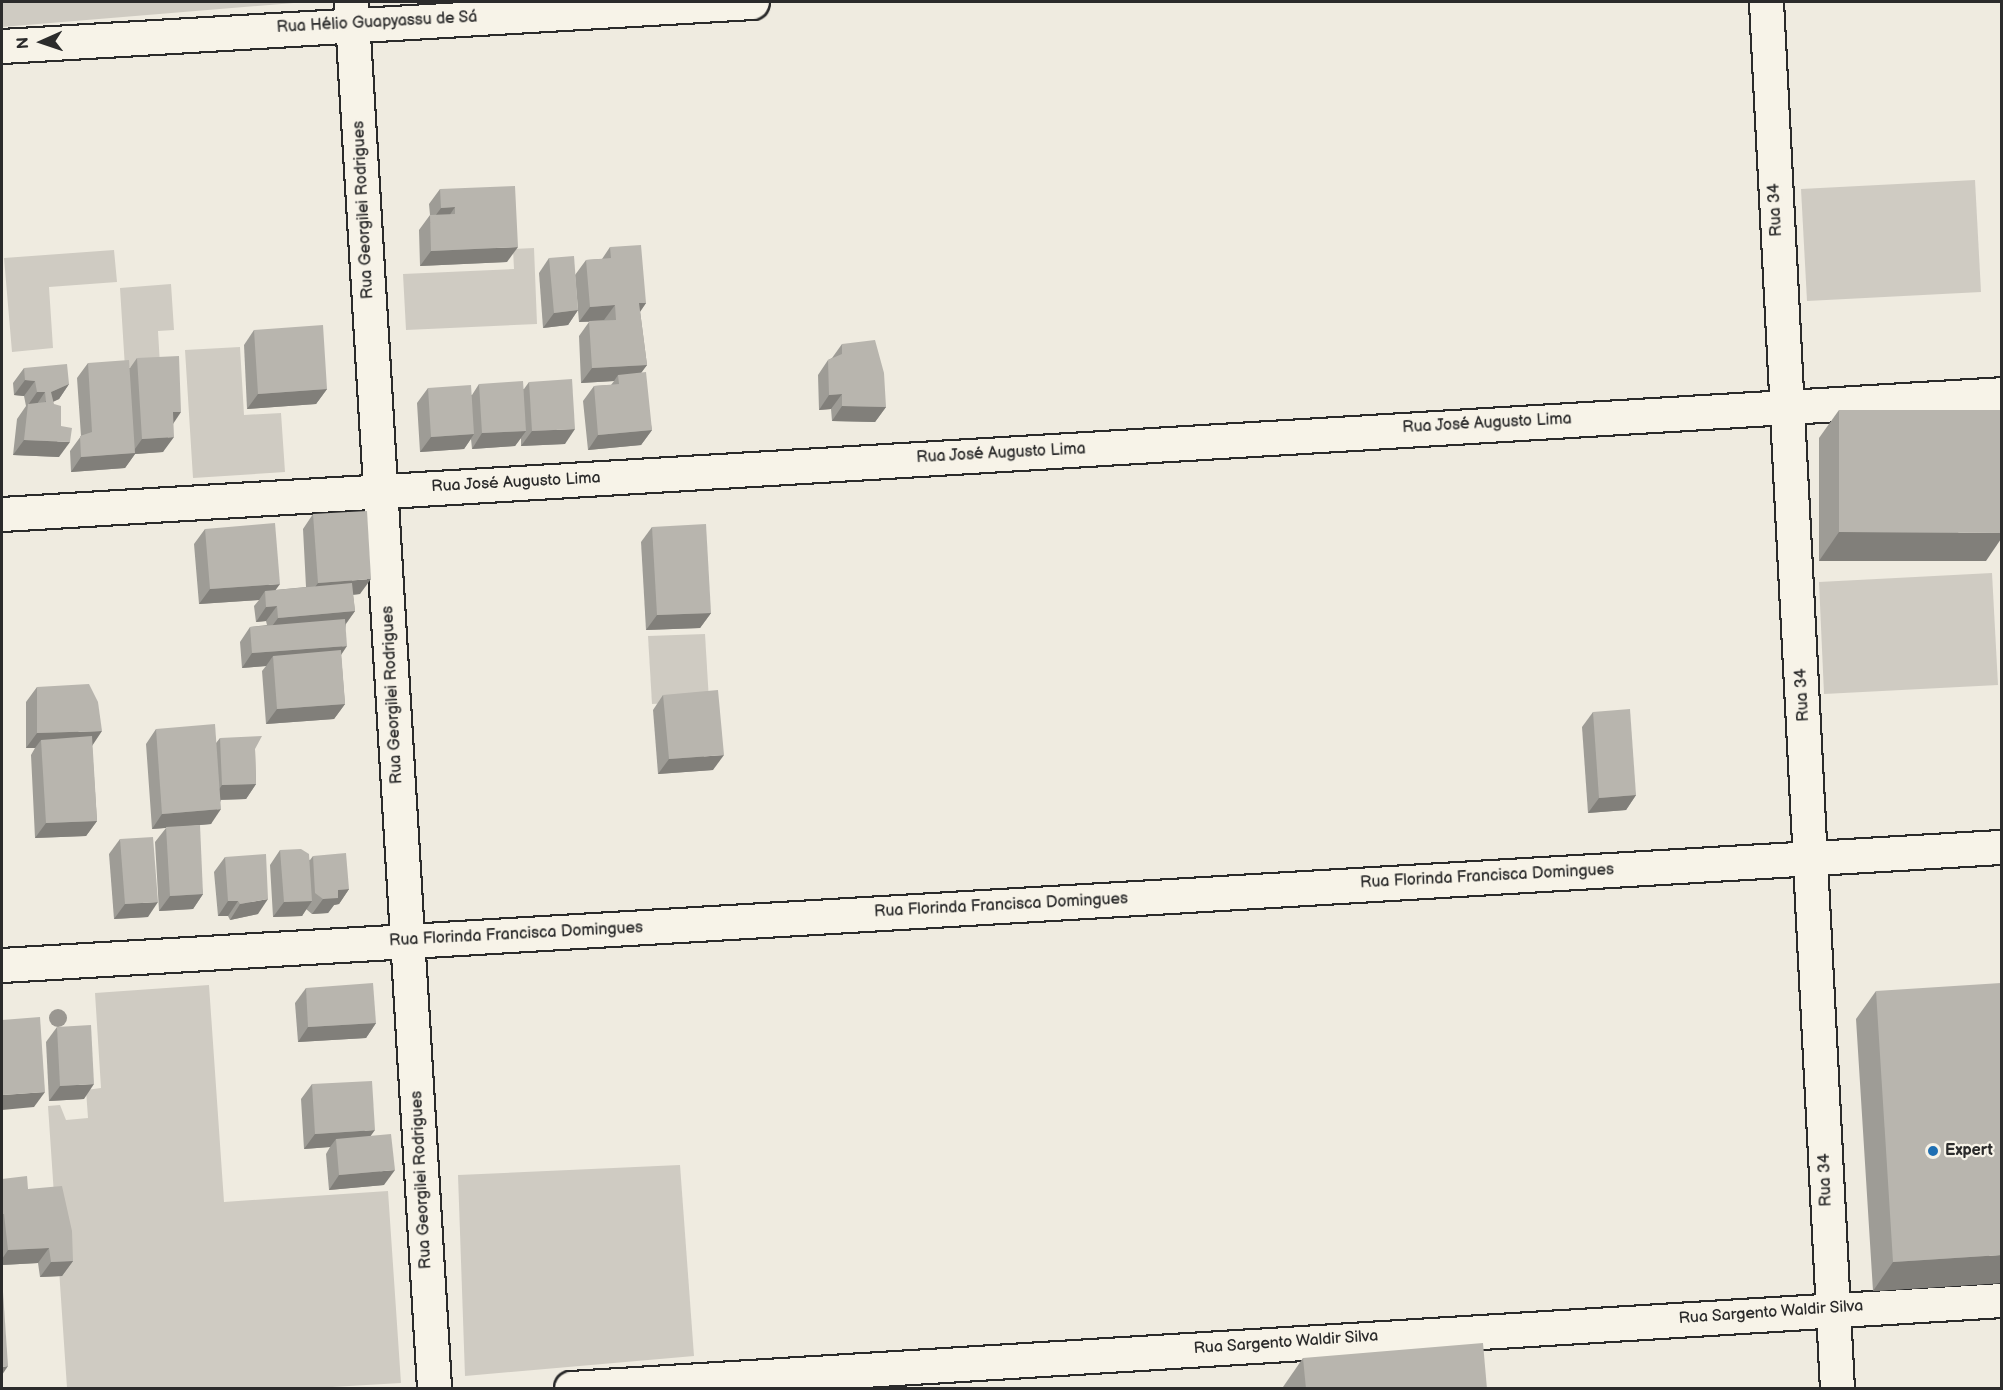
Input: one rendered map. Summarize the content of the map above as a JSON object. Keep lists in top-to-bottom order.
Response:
{
  "streets": {
    "street": [
      "Rua Hélio Guapyassu de Sá",
      "Rua Georgilei Rodrigues",
      "Rua 34",
      "Rua José Augusto Lima",
      "Rua Florinda Francisca Domingues",
      "Rua Sargento Waldir Silva"
    ]
  },
  "crossings": [
    ["Rua Hélio Guapyassu de Sá", "Rua Georgilei Rodrigues"],
    ["Rua Georgilei Rodrigues", "Rua José Augusto Lima"],
    ["Rua Georgilei Rodrigues", "Rua Florinda Francisca Domingues"],
    ["Rua 34", "Rua José Augusto Lima"],
    ["Rua 34", "Rua Florinda Francisca Domingues"],
    ["Rua 34", "Rua Sargento Waldir Silva"]
  ],
  "places": ["Expert"],
  "north": "left"
}
